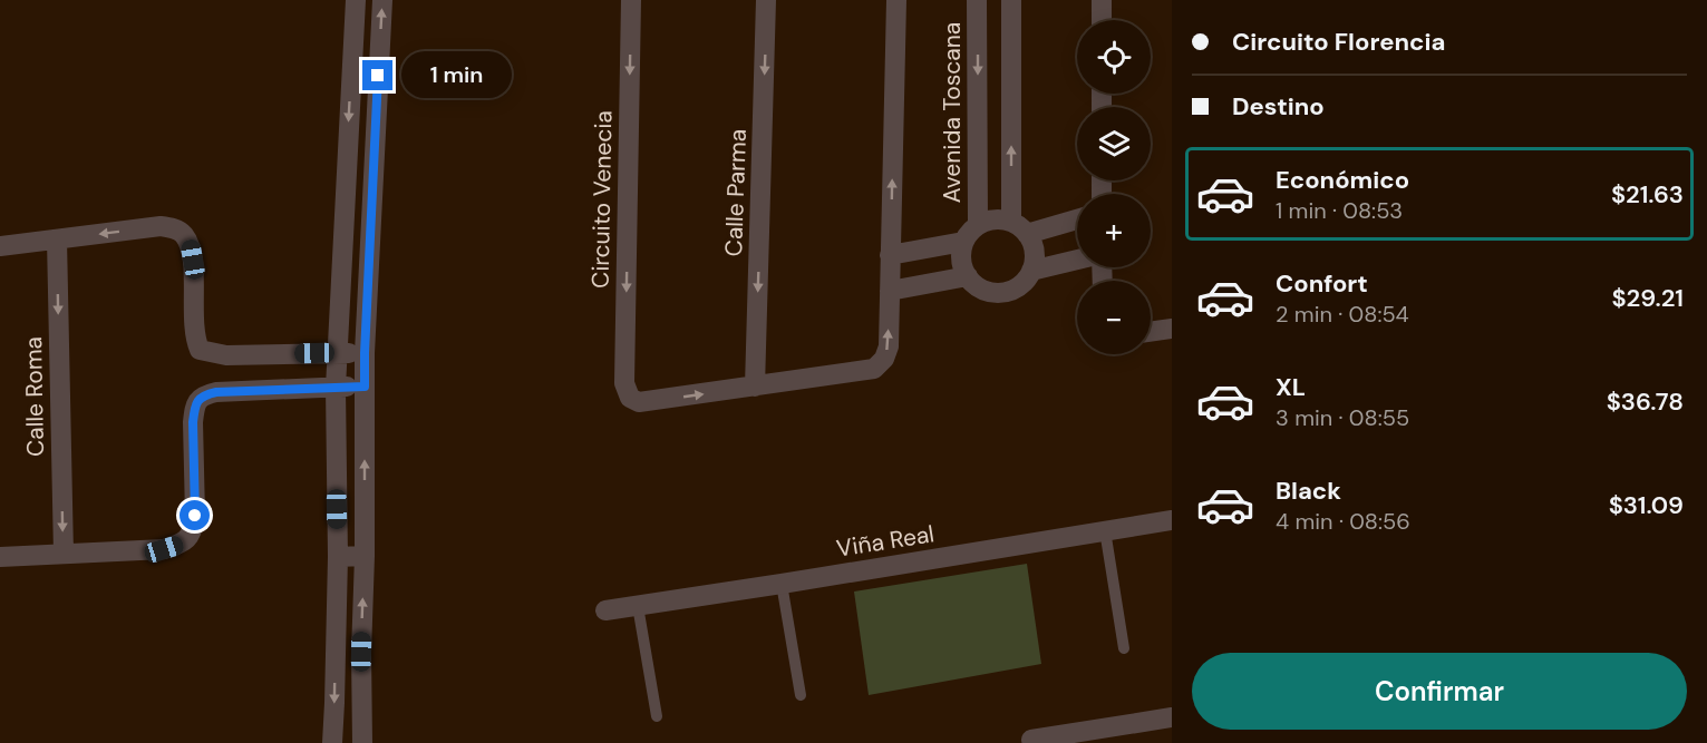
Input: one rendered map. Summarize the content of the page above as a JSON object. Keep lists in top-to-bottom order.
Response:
{
  "streets": {
    "street": [
      "Avenida Toscana",
      "Calle Parma",
      "Circuito Venecia",
      "Calle Roma",
      "Viña Real"
    ]
  },
  "crossings": [
    ["Calle Parma", "Circuito Venecia"]
  ],
  "one_way": ["Calle Roma"],
  "page": {
    "banner": ["Circuito Florencia", "Destino"],
    "map_buttons": ["+", "−"],
    "bubble": "1 min",
    "list": [
      {
        "name": "Económico",
        "note": "1 min · 08:53",
        "value": "$21.63"
      },
      {
        "name": "Confort",
        "note": "2 min · 08:54",
        "value": "$29.21"
      },
      {
        "name": "XL",
        "note": "3 min · 08:55",
        "value": "$36.78"
      },
      {
        "name": "Black",
        "note": "4 min · 08:56",
        "value": "$31.09"
      }
    ],
    "buttons": "Confirmar"
  }
}
